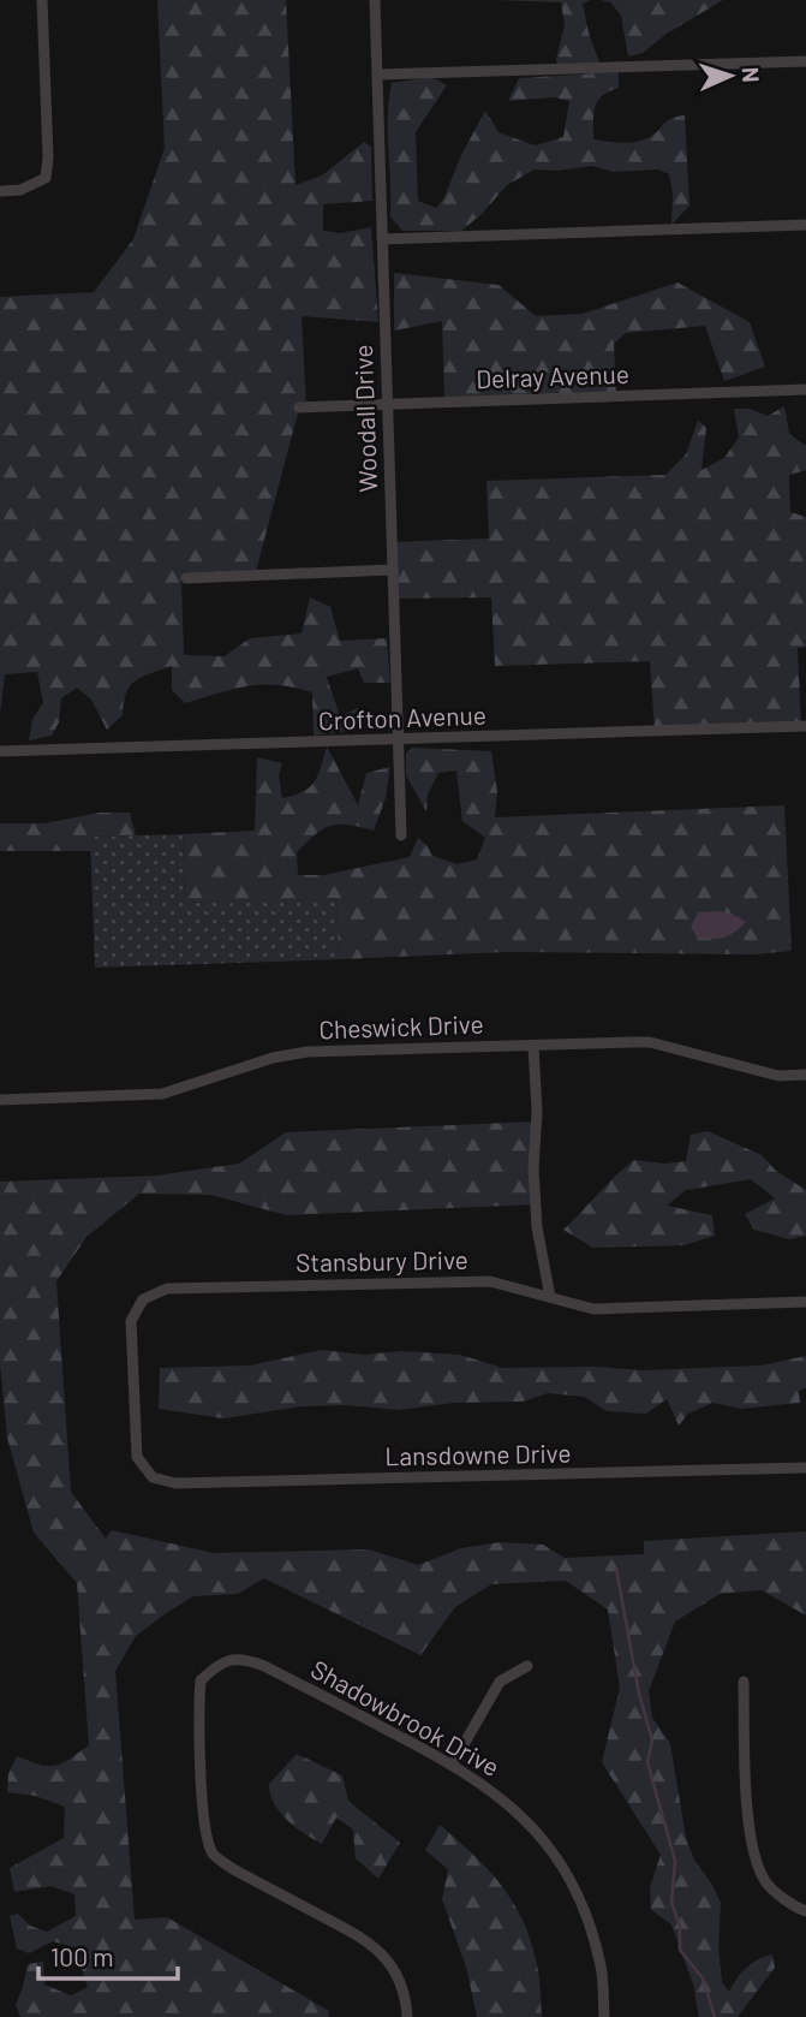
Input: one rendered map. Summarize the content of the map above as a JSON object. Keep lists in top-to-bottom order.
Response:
{
  "streets": {
    "street": [
      "Delray Avenue",
      "Woodall Drive",
      "Crofton Avenue",
      "Cheswick Drive",
      "Stansbury Drive",
      "Lansdowne Drive",
      "Shadowbrook Drive"
    ]
  },
  "crossings": [
    ["Delray Avenue", "Woodall Drive"],
    ["Woodall Drive", "Crofton Avenue"],
    ["Stansbury Drive", "Lansdowne Drive"]
  ],
  "scale_bar": "100 m",
  "north": "right"
}
